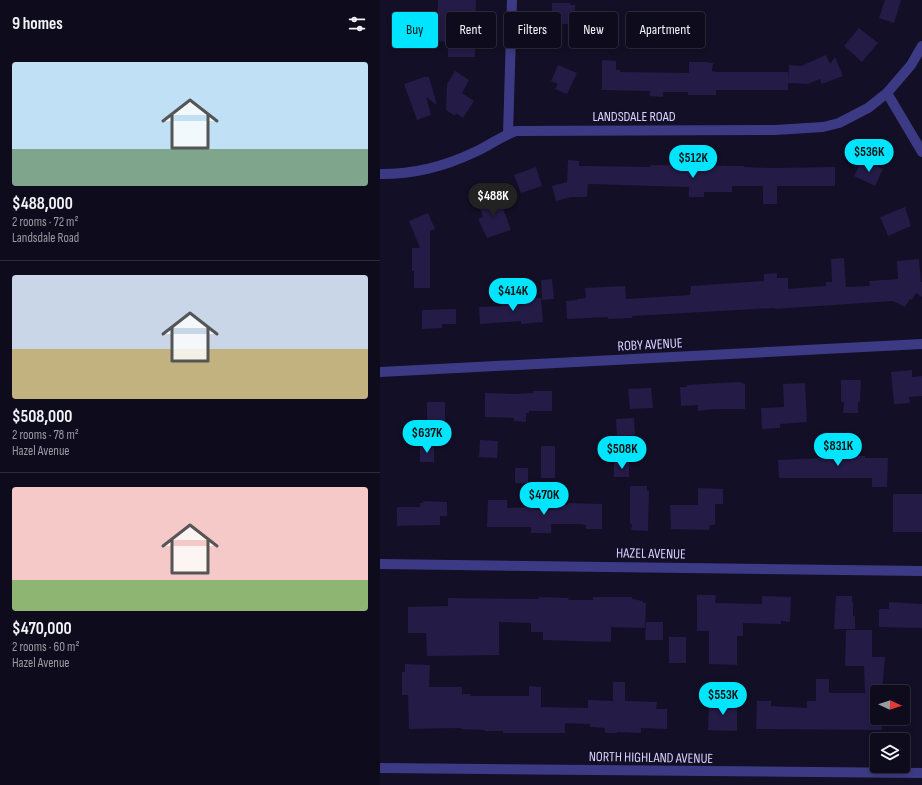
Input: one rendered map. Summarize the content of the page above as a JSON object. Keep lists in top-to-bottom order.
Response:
{
  "streets": {
    "street": [
      "LANDSDALE ROAD",
      "ROBY AVENUE",
      "HAZEL AVENUE",
      "NORTH HIGHLAND AVENUE"
    ]
  },
  "north": "right",
  "page": {
    "heading": "9 homes",
    "chip": [
      "Buy",
      "Rent",
      "Filters",
      "New",
      "Apartment"
    ],
    "list": [
      {
        "name": "$488,000",
        "note": "2 rooms · 72 m² · Landsdale Road"
      },
      {
        "name": "$508,000",
        "note": "2 rooms · 78 m² · Hazel Avenue"
      },
      {
        "name": "$470,000",
        "note": "2 rooms · 60 m² · Hazel Avenue"
      }
    ],
    "price": [
      "$536K",
      "$512K",
      "$488K",
      "$414K",
      "$637K",
      "$831K",
      "$508K",
      "$470K",
      "$553K"
    ]
  }
}
